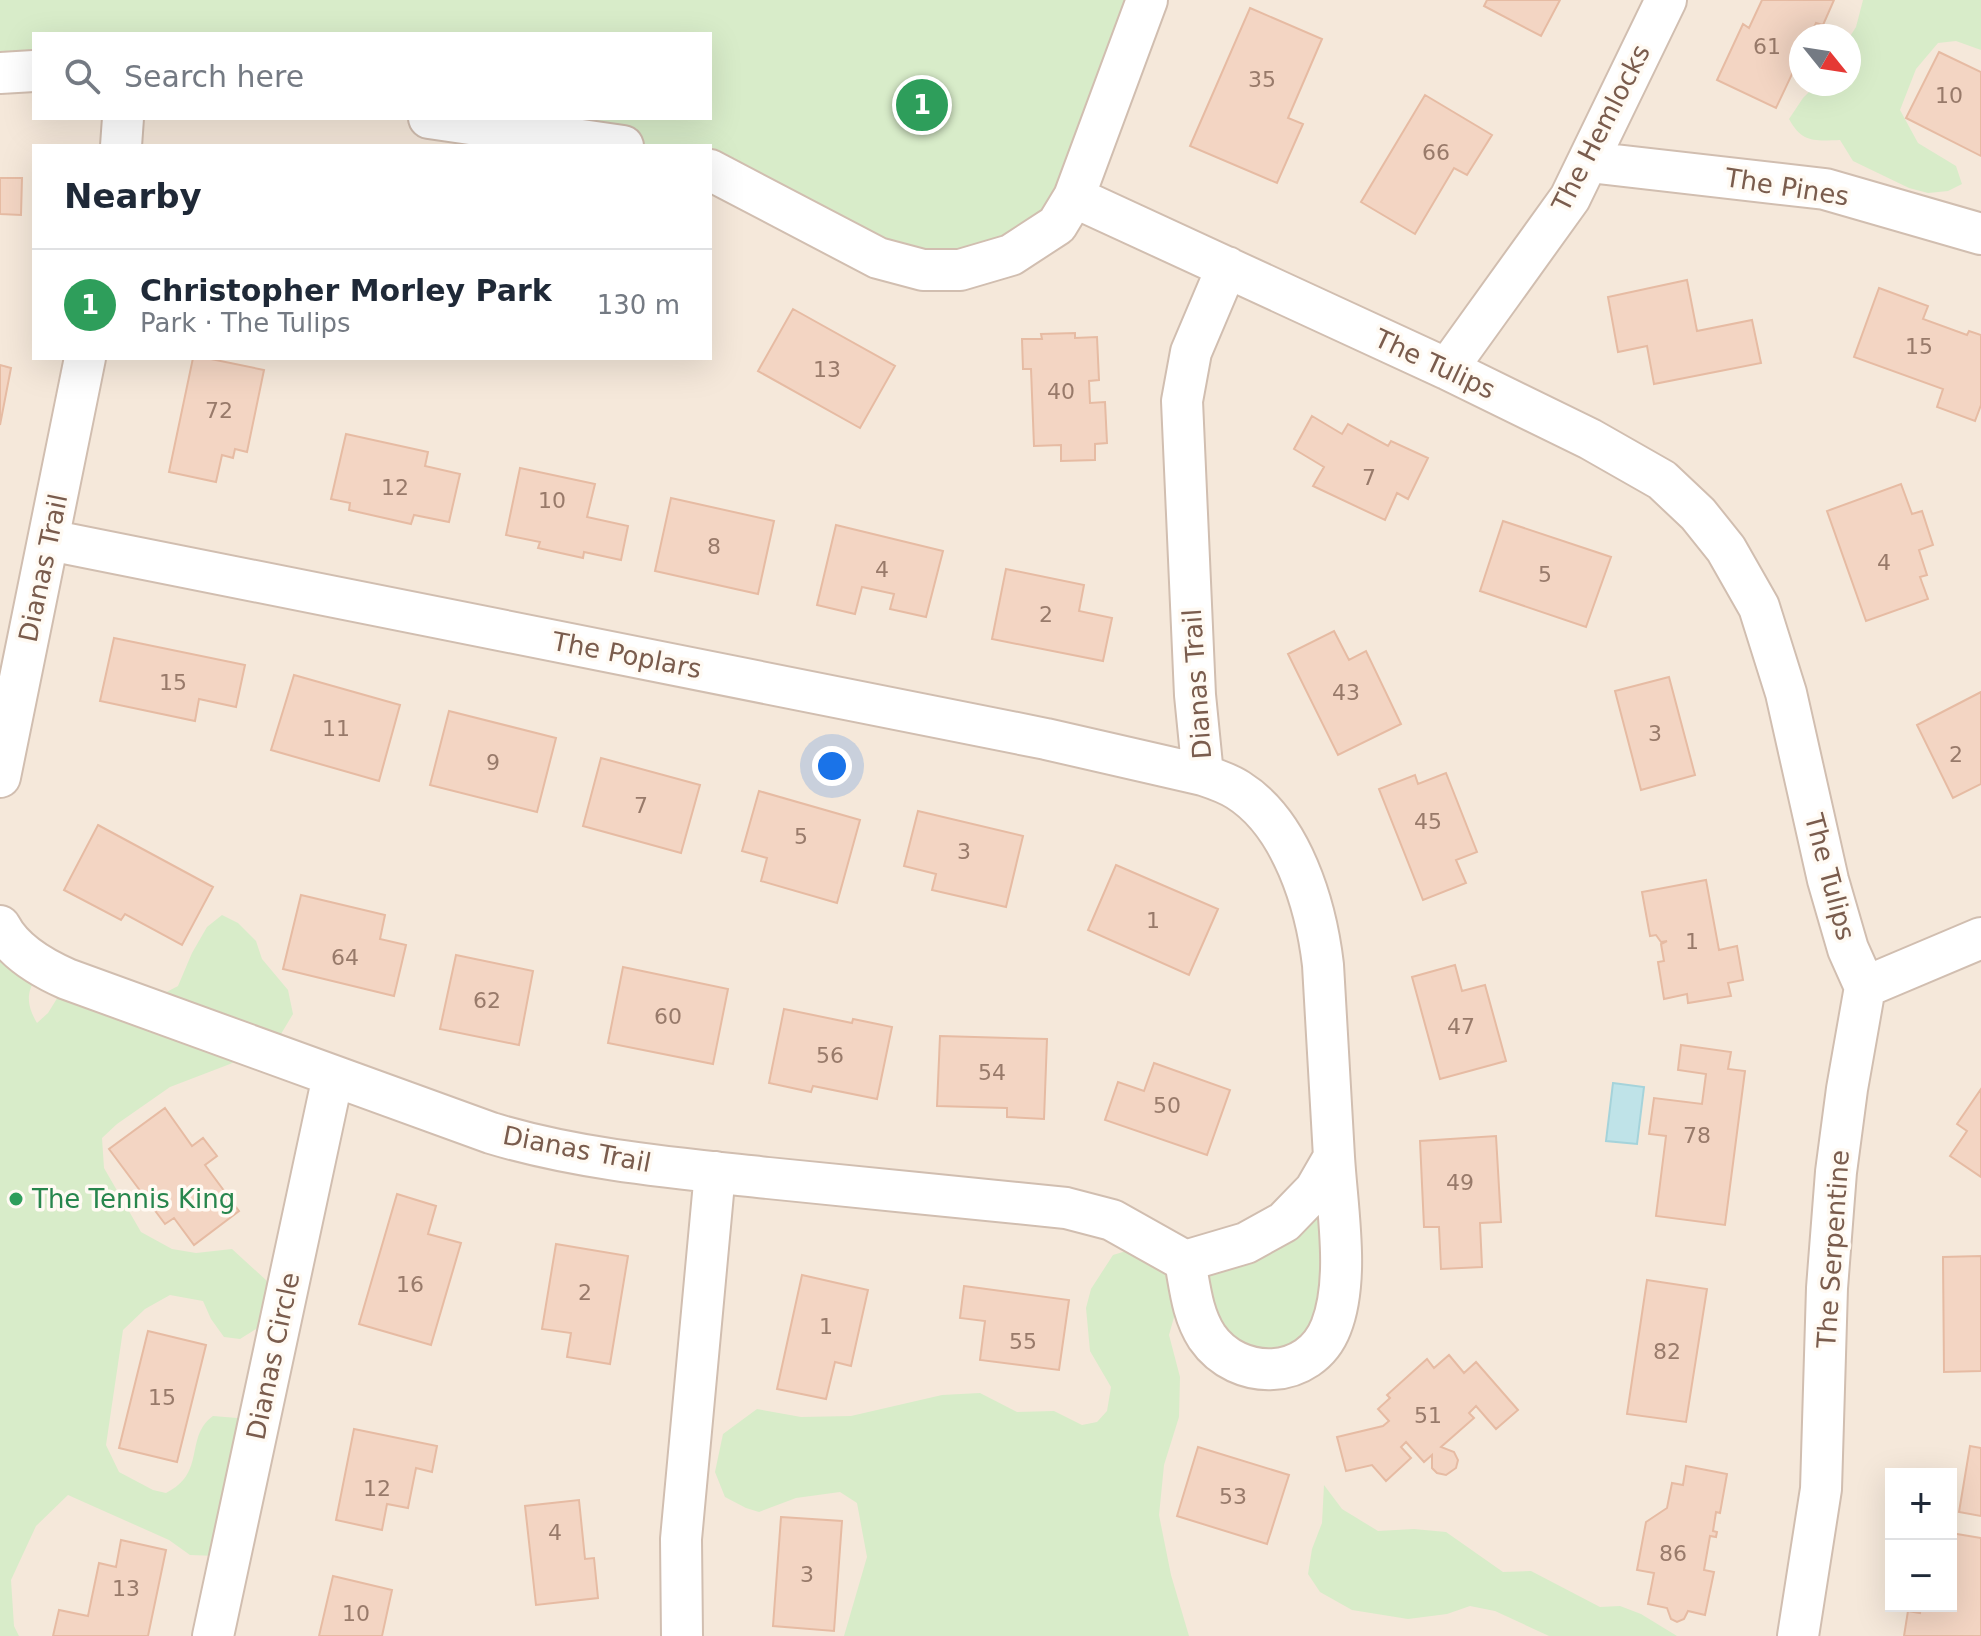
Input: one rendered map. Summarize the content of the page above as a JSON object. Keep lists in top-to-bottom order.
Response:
{
  "streets": {
    "street": [
      "The Hemlocks",
      "The Pines",
      "The Tulips",
      "Dianas Trail",
      "The Poplars",
      "The Serpentine",
      "Dianas Circle"
    ]
  },
  "crossings": [
    ["The Hemlocks", "The Pines"],
    ["The Hemlocks", "The Tulips"],
    ["The Tulips", "Dianas Trail"],
    ["The Tulips", "The Serpentine"],
    ["Dianas Trail", "The Poplars"],
    ["Dianas Trail", "Dianas Circle"]
  ],
  "places": ["The Tennis King"],
  "house_numbers": [
    "61",
    "35",
    "10",
    "66",
    "15",
    "13",
    "40",
    "72",
    "7",
    "12",
    "10",
    "8",
    "4",
    "4",
    "5",
    "2",
    "15",
    "43",
    "11",
    "3",
    "2",
    "9",
    "7",
    "45",
    "5",
    "3",
    "1",
    "1",
    "64",
    "62",
    "60",
    "47",
    "56",
    "54",
    "50",
    "78",
    "49",
    "16",
    "2",
    "1",
    "55",
    "82",
    "15",
    "51",
    "12",
    "53",
    "4",
    "86",
    "3",
    "13",
    "10"
  ],
  "north": "bottom right",
  "page": {
    "search": "Search here",
    "pins": "1",
    "heading": "Nearby",
    "list": [
      {
        "mark": "1",
        "name": "Christopher Morley Park",
        "note": "Park · The Tulips",
        "value": "130 m"
      }
    ],
    "map_buttons": ["+", "−"]
  }
}
